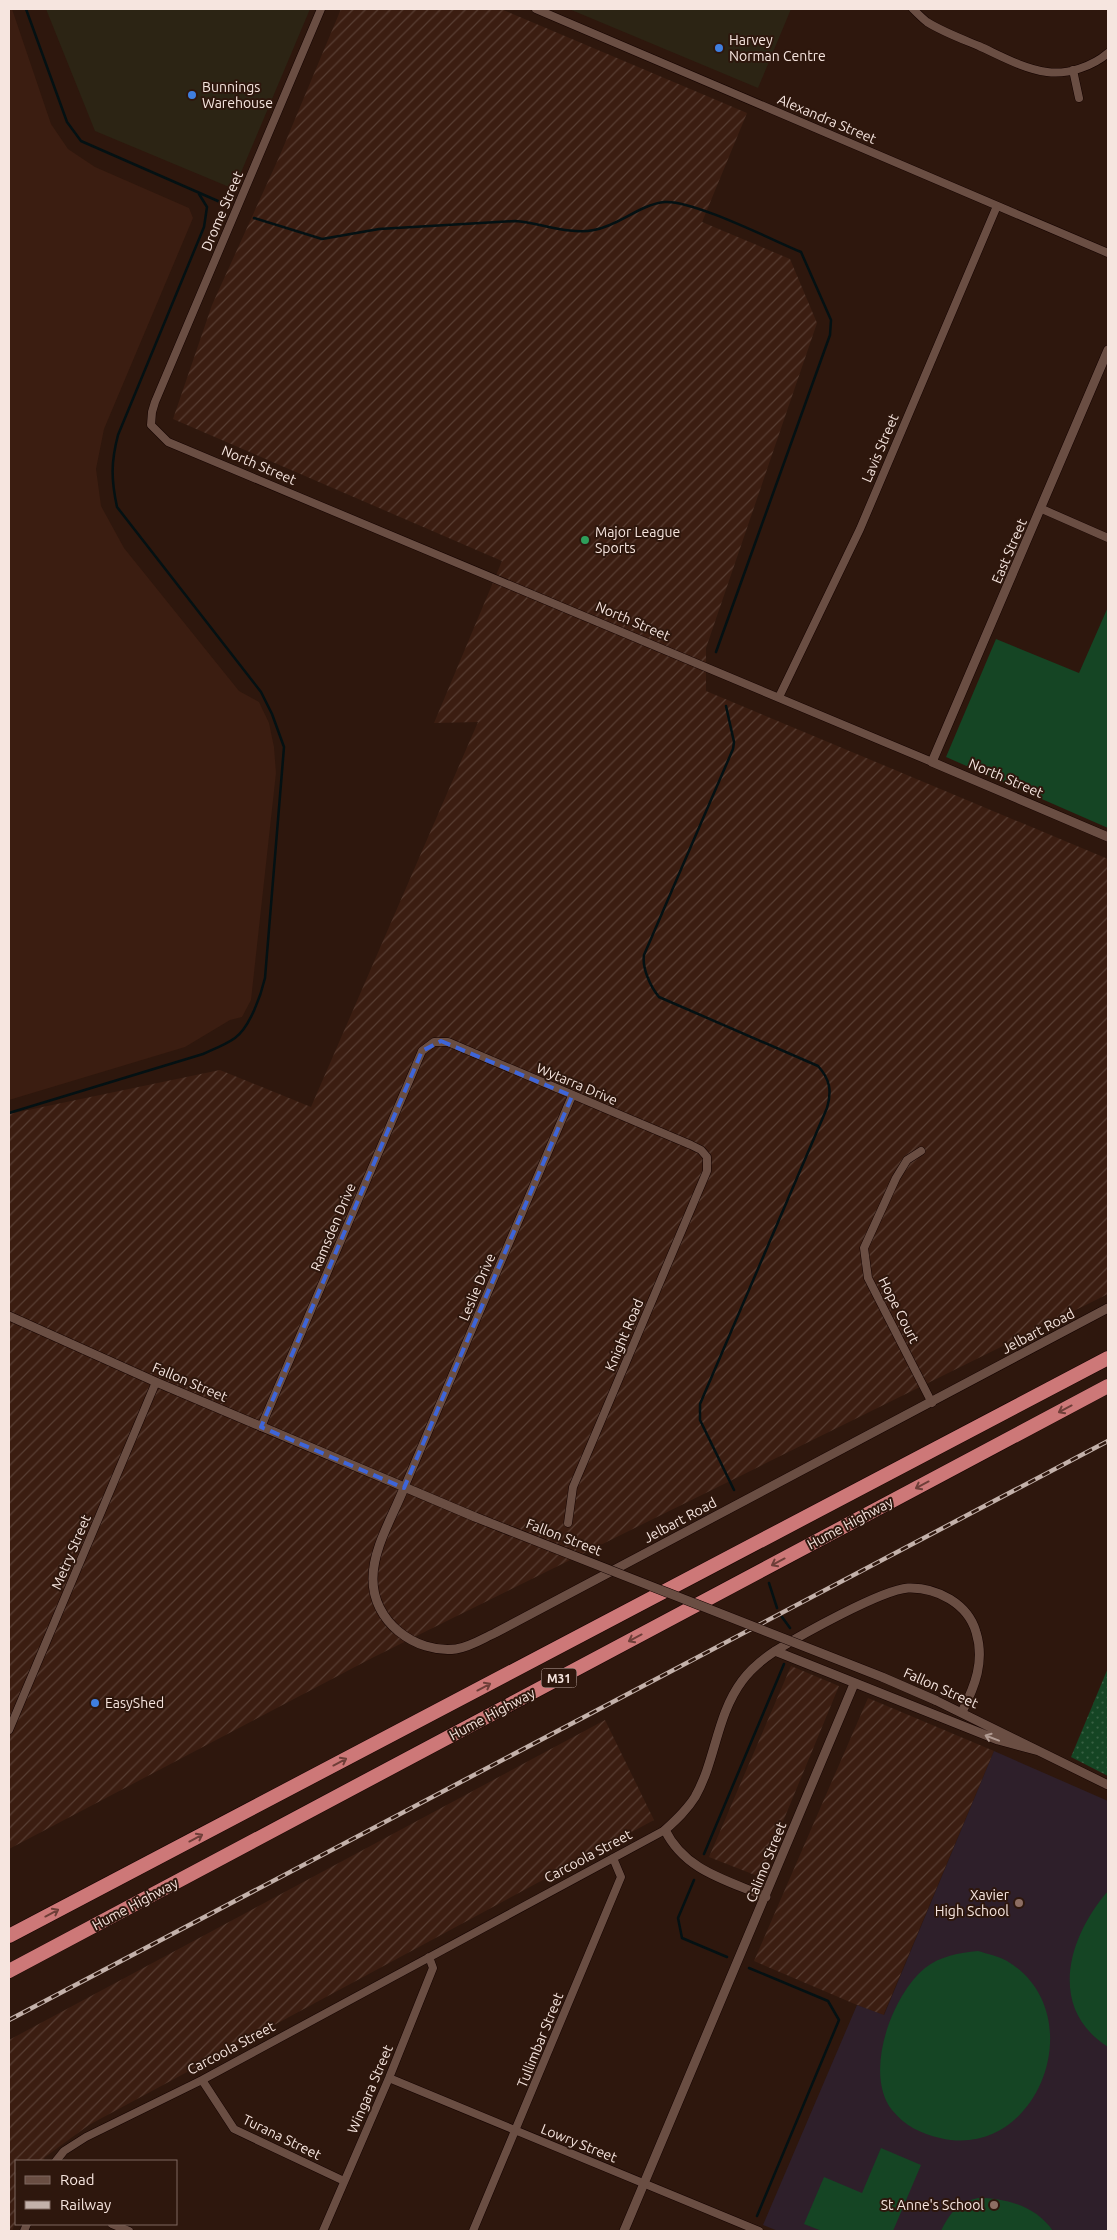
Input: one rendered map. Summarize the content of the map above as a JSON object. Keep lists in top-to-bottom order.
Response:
{
  "streets": {
    "highway": ["Hume Highway", "M31"],
    "street": [
      "Alexandra Street",
      "Drome Street",
      "Lavis Street",
      "North Street",
      "East Street",
      "Wytarra Drive",
      "Ramsden Drive",
      "Leslie Drive",
      "Hope Court",
      "Jelbart Road",
      "Knight Road",
      "Fallon Street",
      "Metry Street",
      "Carcoola Street",
      "Calimo Street",
      "Tullimbar Street",
      "Wingara Street",
      "Turana Street",
      "Lowry Street"
    ]
  },
  "crossings": [
    ["Alexandra Street", "Lavis Street"],
    ["Drome Street", "North Street"],
    ["Lavis Street", "North Street"],
    ["North Street", "East Street"],
    ["Wytarra Drive", "Ramsden Drive"],
    ["Wytarra Drive", "Leslie Drive"],
    ["Wytarra Drive", "Knight Road"],
    ["Ramsden Drive", "Fallon Street"],
    ["Leslie Drive", "Jelbart Road"],
    ["Leslie Drive", "Fallon Street"],
    ["Hope Court", "Jelbart Road"],
    ["Jelbart Road", "Fallon Street"],
    ["Fallon Street", "Metry Street"],
    ["Fallon Street", "Carcoola Street"],
    ["Carcoola Street", "Tullimbar Street"],
    ["Carcoola Street", "Wingara Street"],
    ["Carcoola Street", "Turana Street"],
    ["Calimo Street", "Lowry Street"],
    ["Tullimbar Street", "Lowry Street"],
    ["Wingara Street", "Turana Street"],
    ["Wingara Street", "Lowry Street"]
  ],
  "places": [
    "Harvey Norman Centre",
    "Bunnings Warehouse",
    "Major League Sports",
    "EasyShed",
    "Xavier High School",
    "St Anne's School"
  ],
  "legend": ["Road", "Railway"]
}
